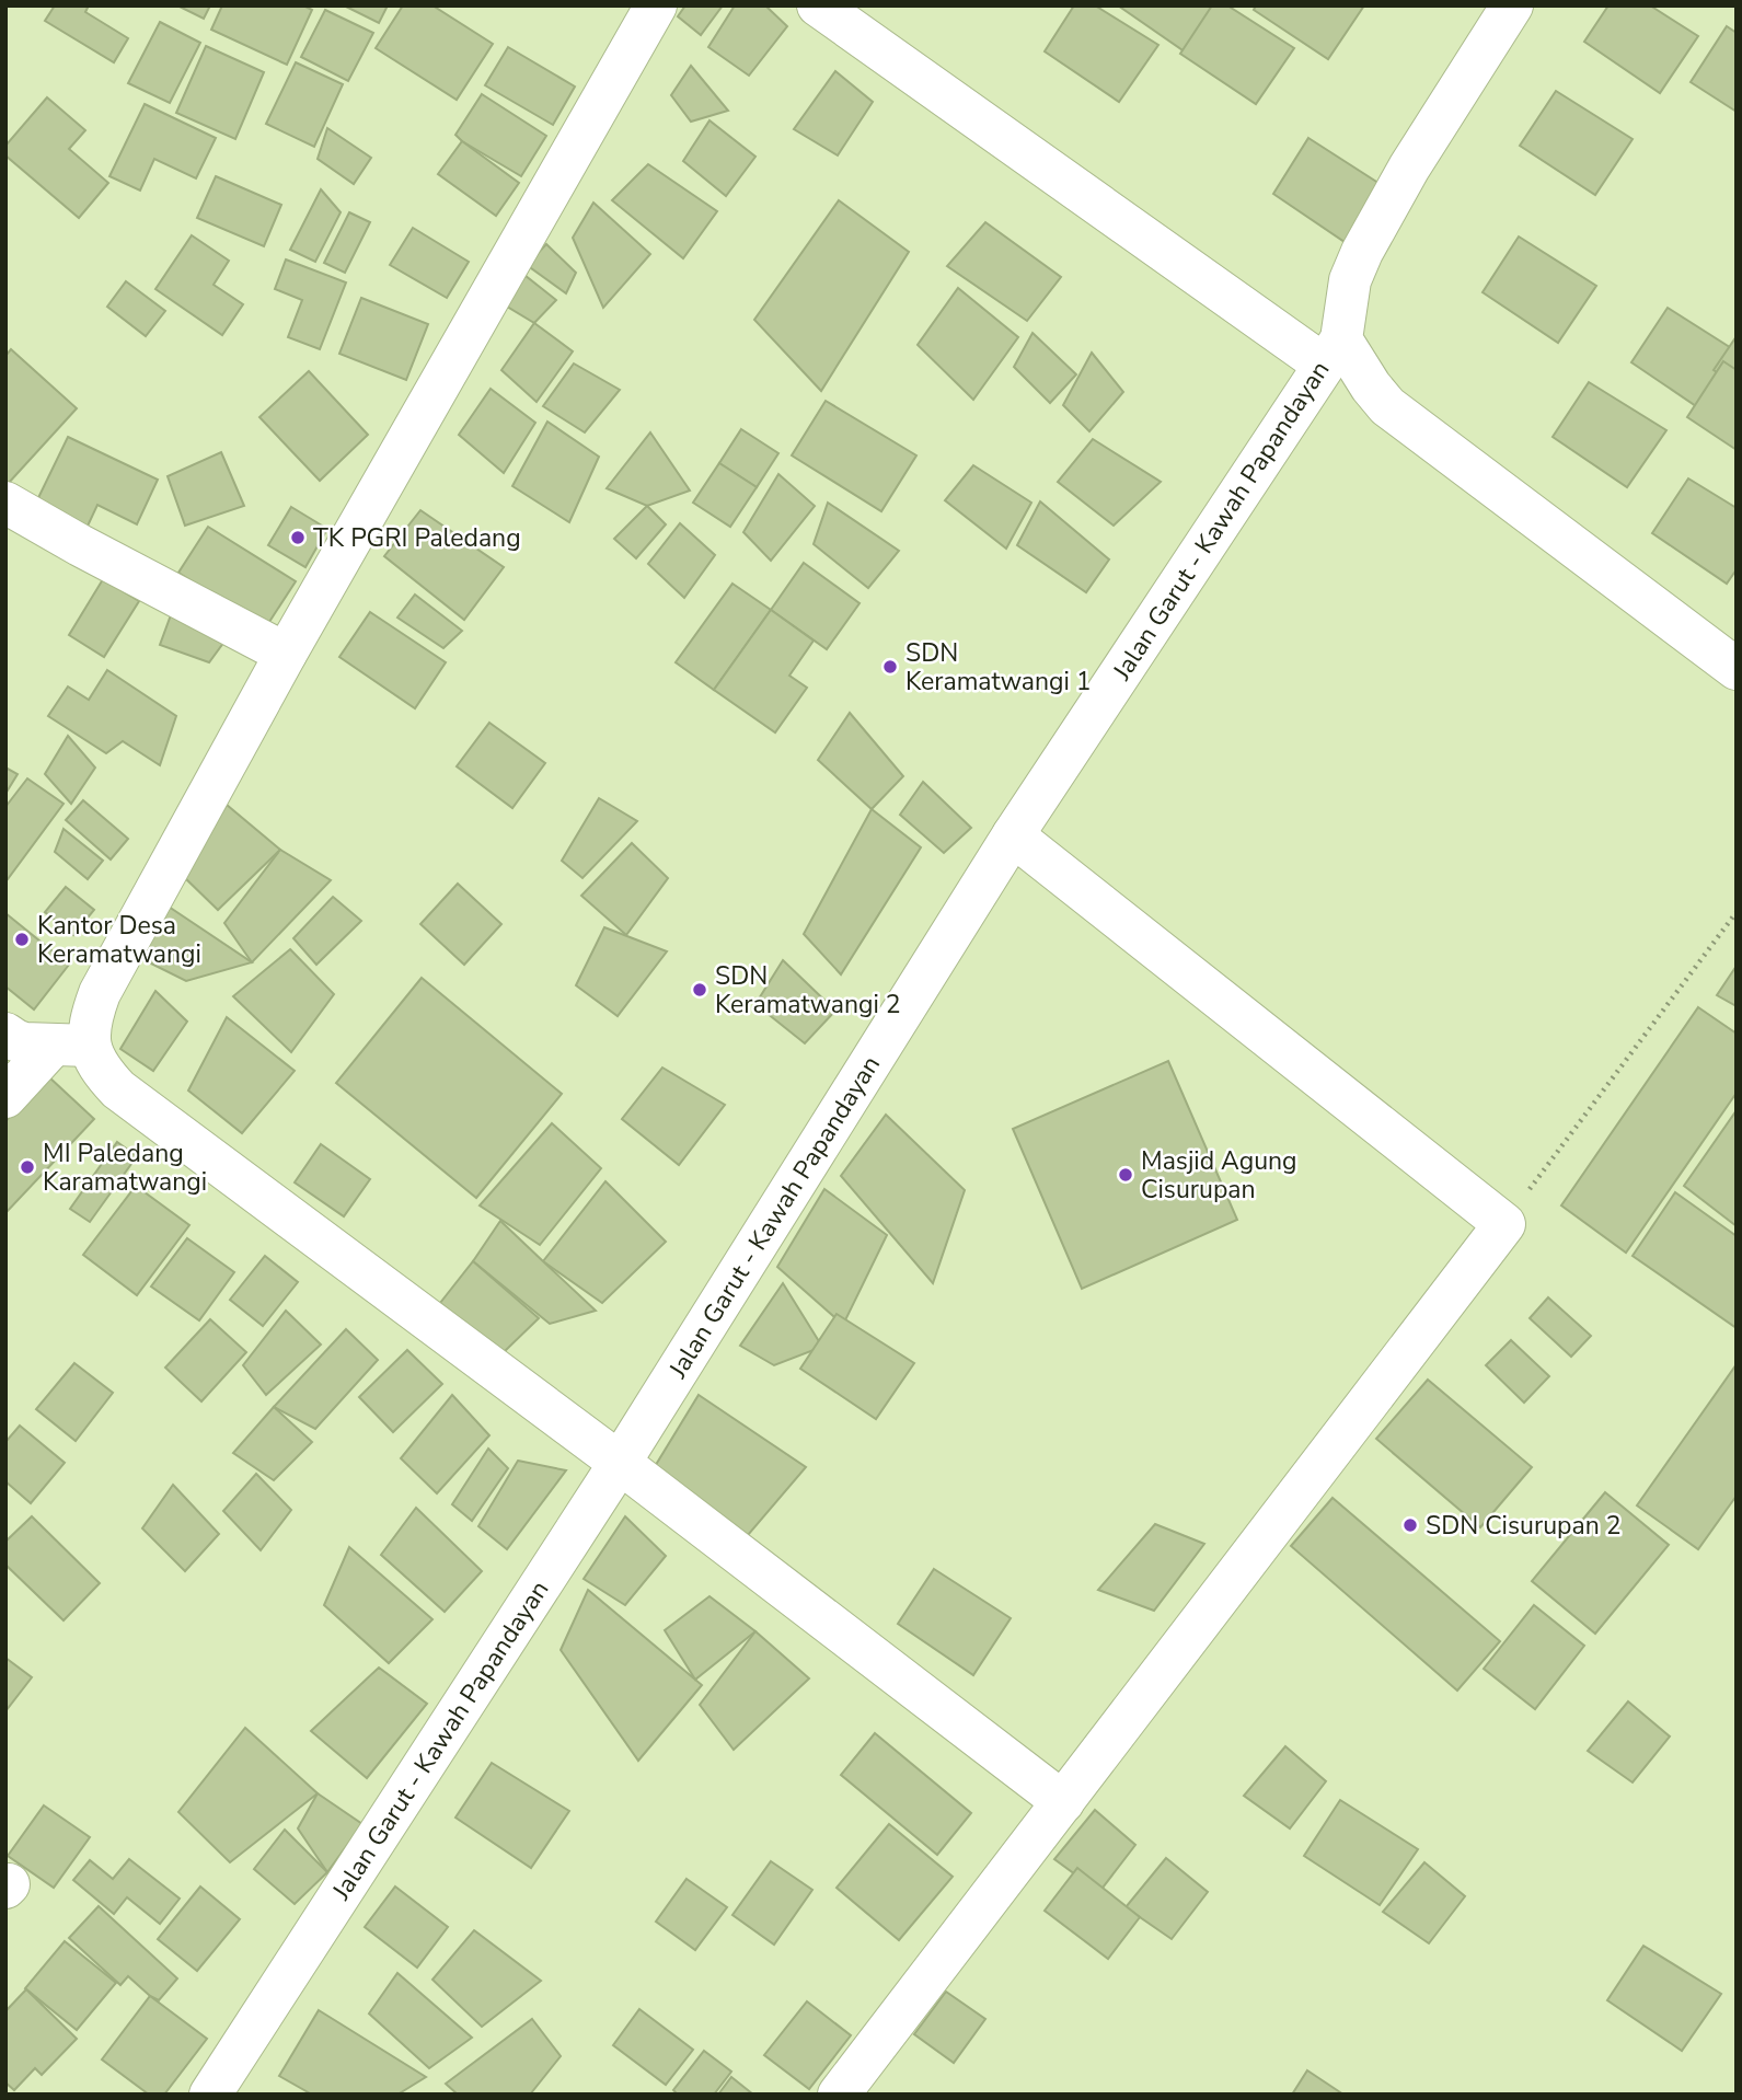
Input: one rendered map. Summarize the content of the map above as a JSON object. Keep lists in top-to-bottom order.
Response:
{
  "streets": {
    "street": ["Jalan Garut - Kawah Papandayan"]
  },
  "places": [
    "TK PGRI Paledang",
    "SDN Keramatwangi 1",
    "Kantor Desa Keramatwangi",
    "SDN Keramatwangi 2",
    "MI Paledang Karamatwangi",
    "Masjid Agung Cisurupan",
    "SDN Cisurupan 2"
  ]
}
